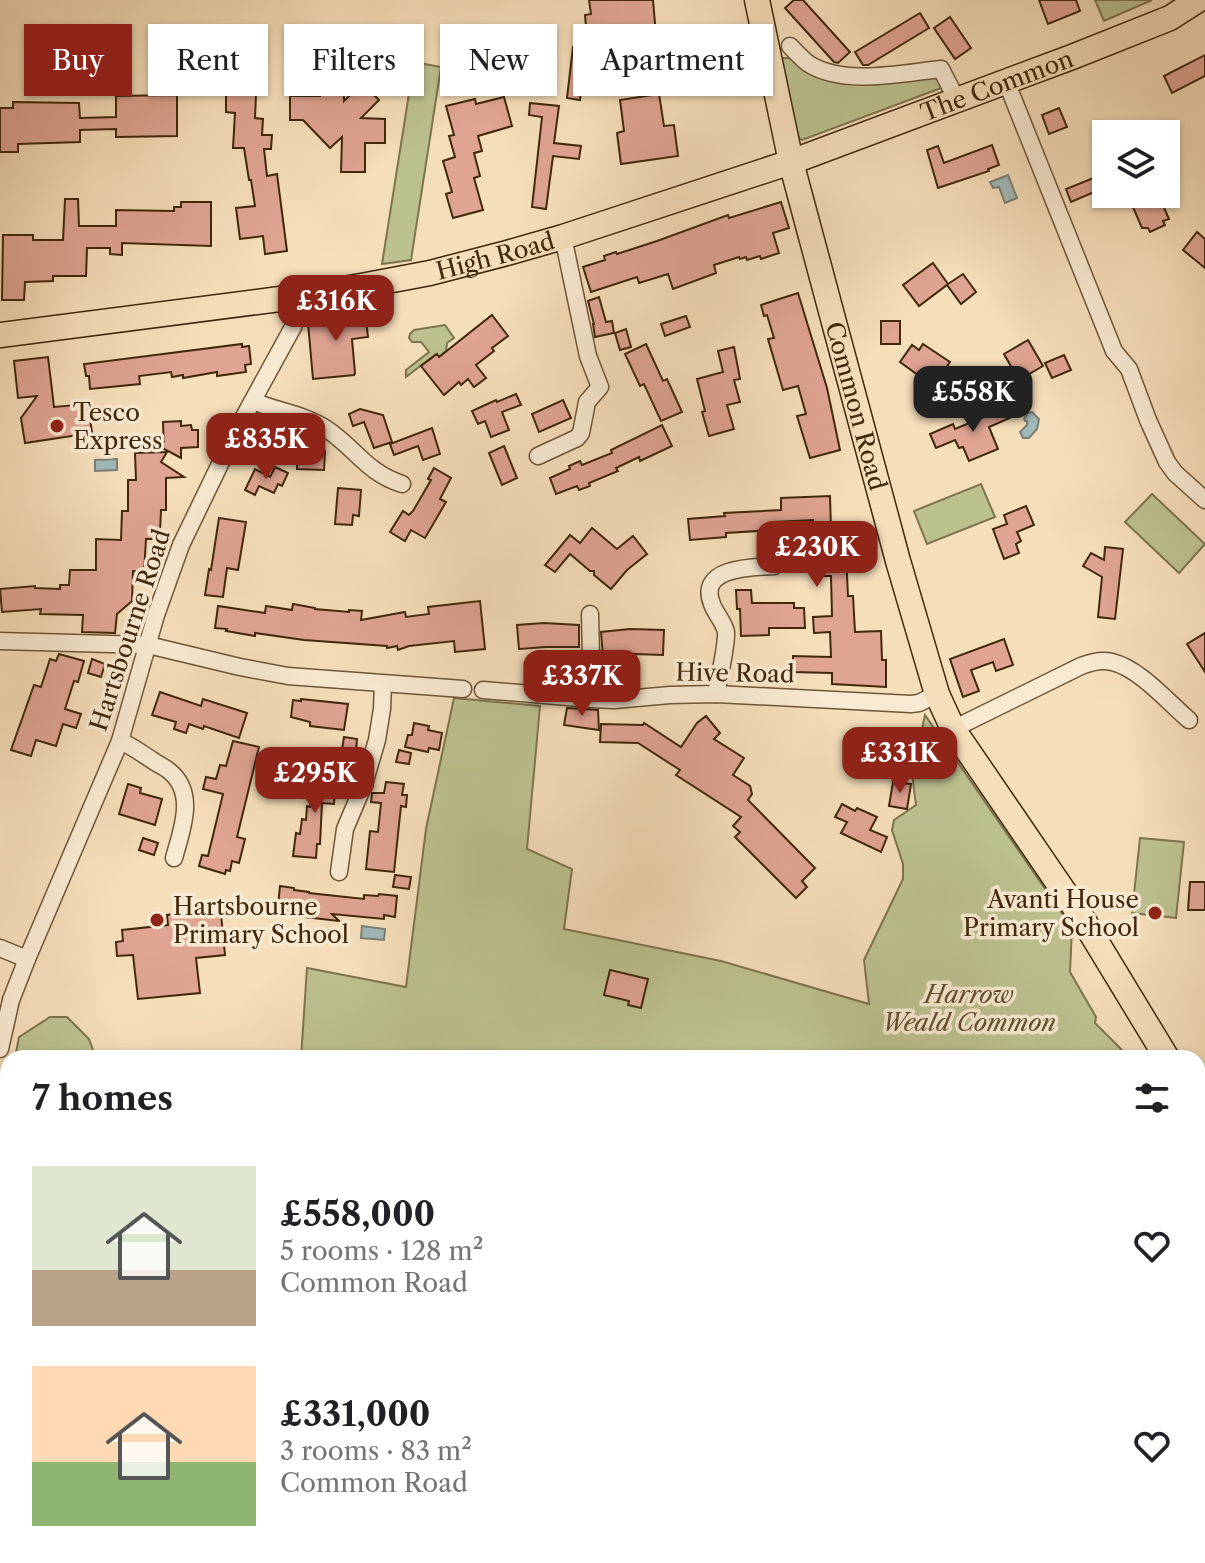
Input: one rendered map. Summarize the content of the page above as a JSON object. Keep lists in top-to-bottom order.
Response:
{
  "streets": {
    "main road": ["The Common", "High Road", "Common Road"],
    "street": ["Hartsbourne Road", "Hive Road"]
  },
  "crossings": [
    ["The Common", "High Road"],
    ["The Common", "Common Road"],
    ["High Road", "Common Road"],
    ["High Road", "Hartsbourne Road"],
    ["Common Road", "Hive Road"]
  ],
  "parks": ["Harrow Weald Common"],
  "places": ["Tesco Express", "Avanti House Primary School", "Hartsbourne Primary School"],
  "page": {
    "chip": [
      "Buy",
      "Rent",
      "Filters",
      "New",
      "Apartment"
    ],
    "price": [
      "£316K",
      "£558K",
      "£835K",
      "£230K",
      "£337K",
      "£331K",
      "£295K"
    ],
    "heading": "7 homes",
    "list": [
      {
        "name": "£558,000",
        "note": "5 rooms · 128 m² · Common Road"
      },
      {
        "name": "£331,000",
        "note": "3 rooms · 83 m² · Common Road"
      }
    ]
  }
}
